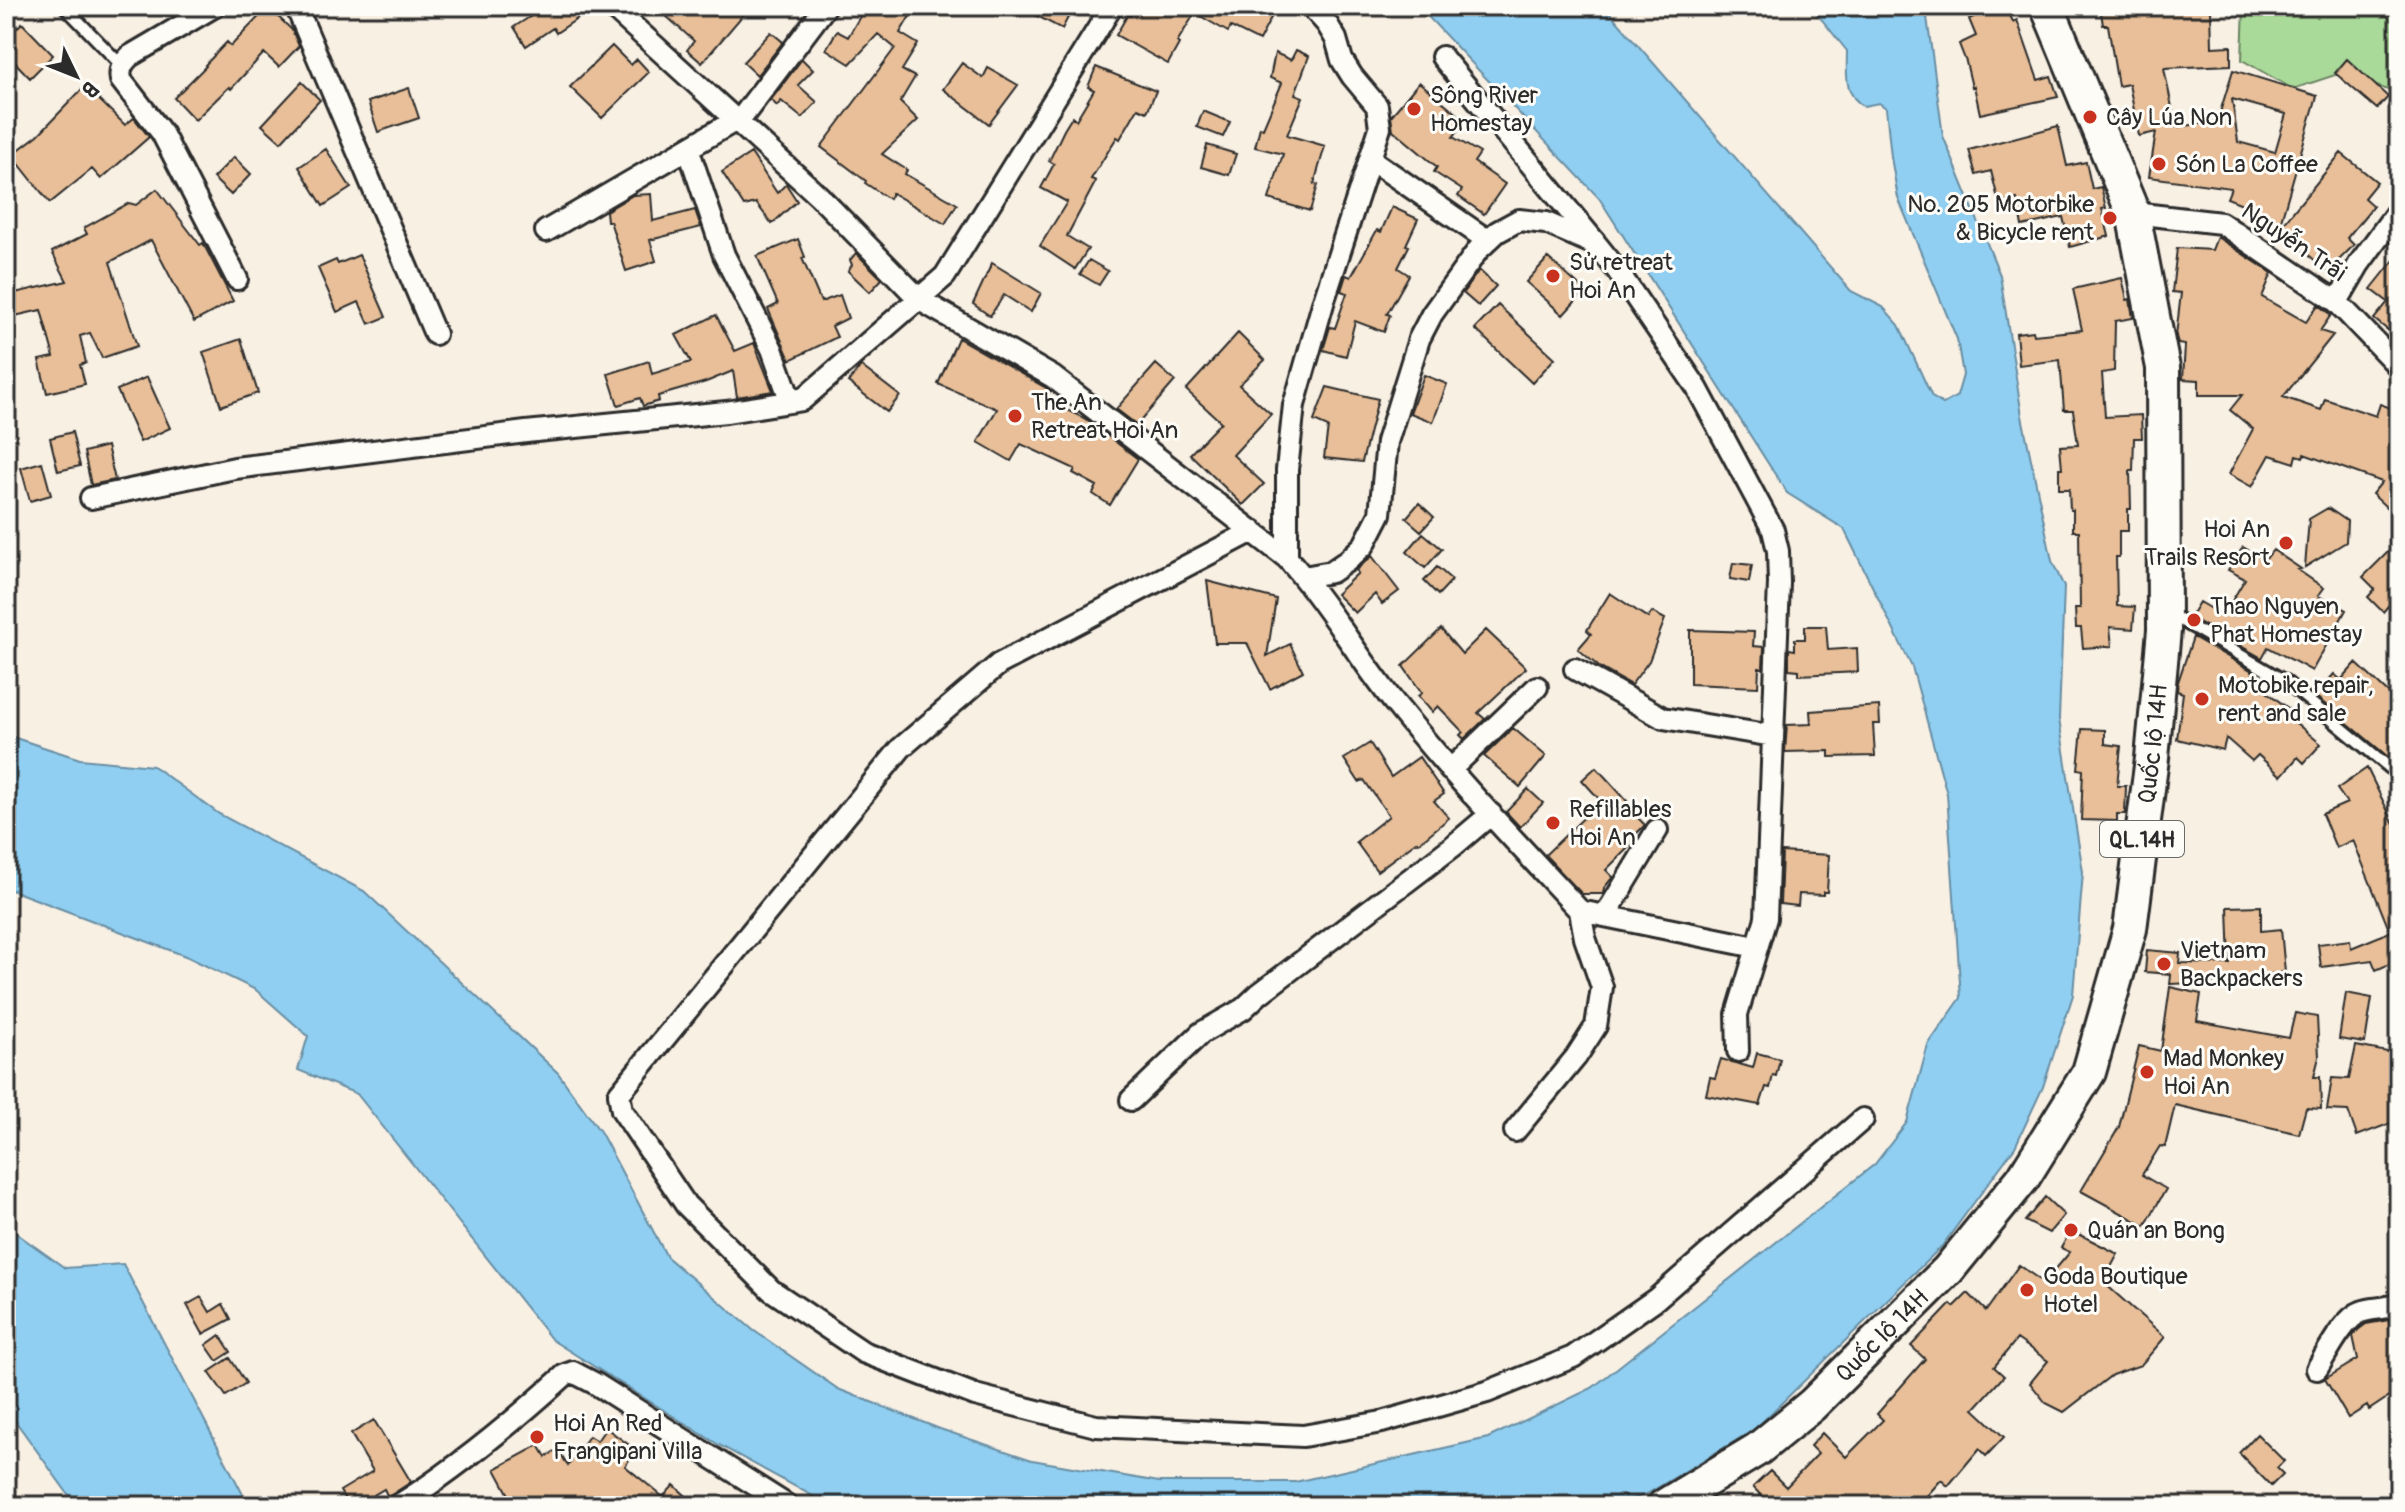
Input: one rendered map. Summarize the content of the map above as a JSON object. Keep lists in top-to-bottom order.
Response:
{
  "streets": {
    "main road": ["Quốc lộ 14H", "QL.14H"],
    "street": ["Nguyễn Trãi"]
  },
  "crossings": [
    ["Nguyễn Trãi", "Quốc lộ 14H"]
  ],
  "places": [
    "Sông River Homestay",
    "Cây Lúa Non",
    "Són La Coffee",
    "No. 205 Motorbike & Bicycle rent",
    "Sử retreat Hoi An",
    "The An Retreat Hoi An",
    "Hoi An Trails Resort",
    "Thao Nguyen Phat Homestay",
    "Motobike repair, rent and sale",
    "Refillables Hoi An",
    "Vietnam Backpackers",
    "Mad Monkey Hoi An",
    "Quán an Bong",
    "Goda Boutique Hotel",
    "Hoi An Red Frangipani Villa"
  ],
  "north": "bottom right"
}
